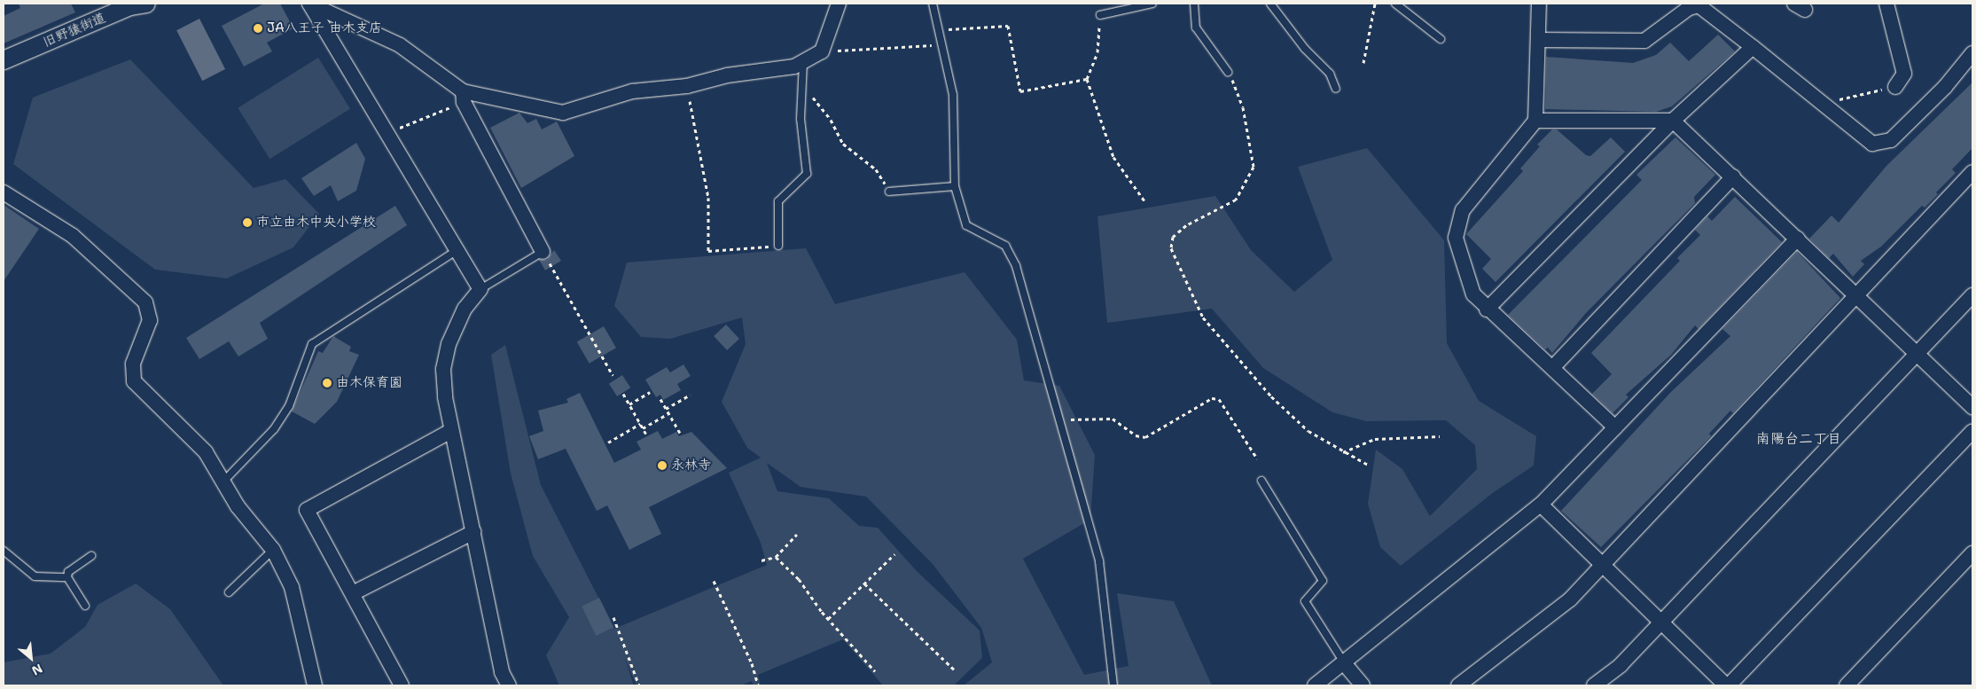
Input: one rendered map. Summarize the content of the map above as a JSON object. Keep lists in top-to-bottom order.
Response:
{
  "streets": {
    "street": ["旧野猿街道"]
  },
  "districts": ["南陽台二丁目"],
  "places": [
    "JA八王子 由木支店",
    "市立由木中央小学校",
    "由木保育園",
    "永林寺"
  ],
  "north": "bottom right"
}
